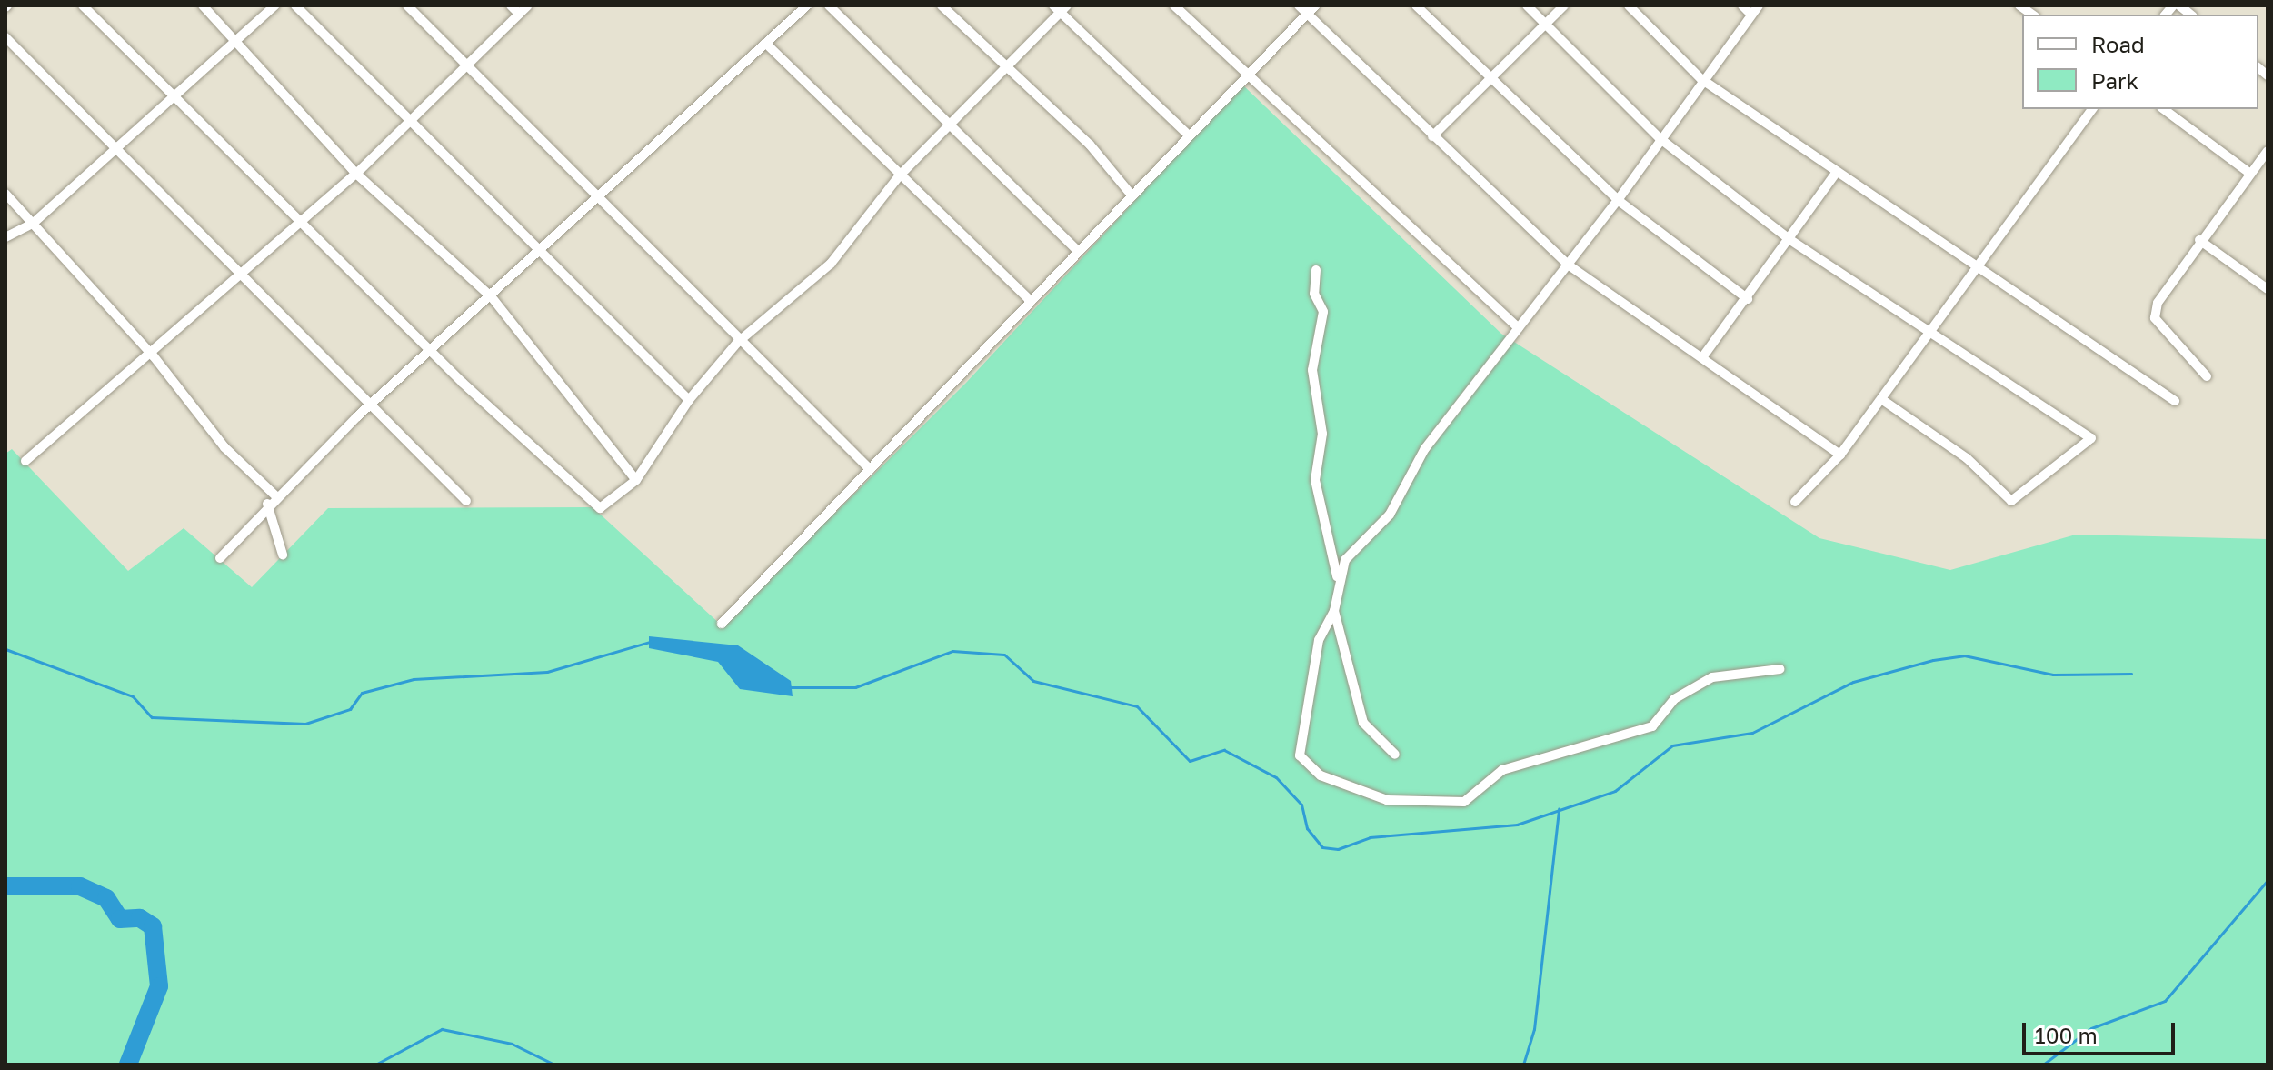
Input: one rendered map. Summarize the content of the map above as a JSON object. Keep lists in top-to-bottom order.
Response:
{
  "legend": ["Road", "Park"],
  "scale_bar": "100 m"
}
